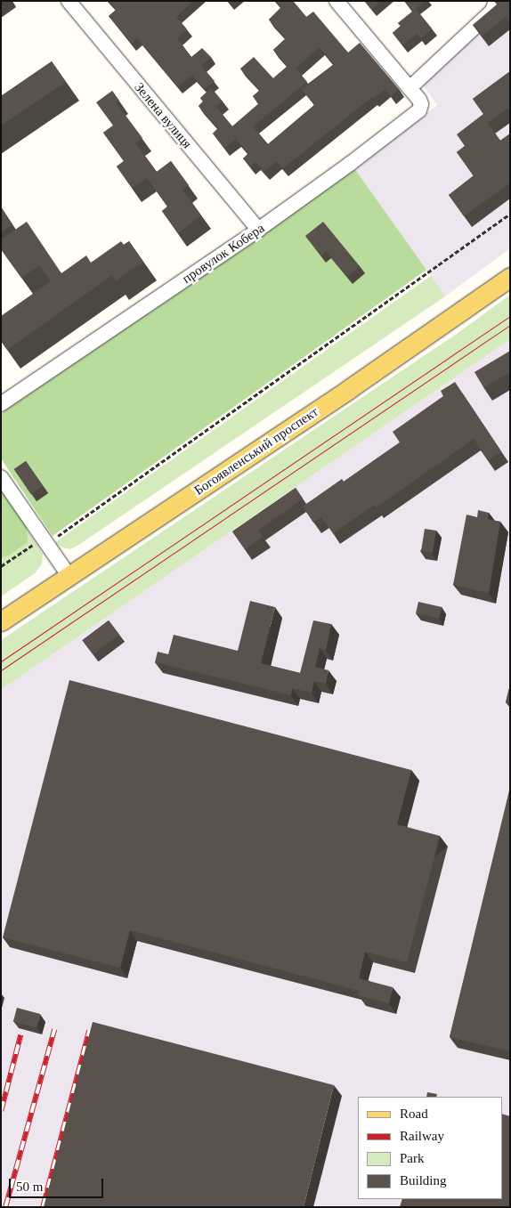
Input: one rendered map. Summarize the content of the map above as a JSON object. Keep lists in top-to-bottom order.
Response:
{
  "streets": {
    "main road": ["Богоявленський проспект"],
    "street": ["Зелена вулиця", "провулок Кобера"]
  },
  "crossings": [
    ["Зелена вулиця", "провулок Кобера"]
  ],
  "legend": [
    "Road",
    "Railway",
    "Park",
    "Building"
  ],
  "scale_bar": "50 m"
}
